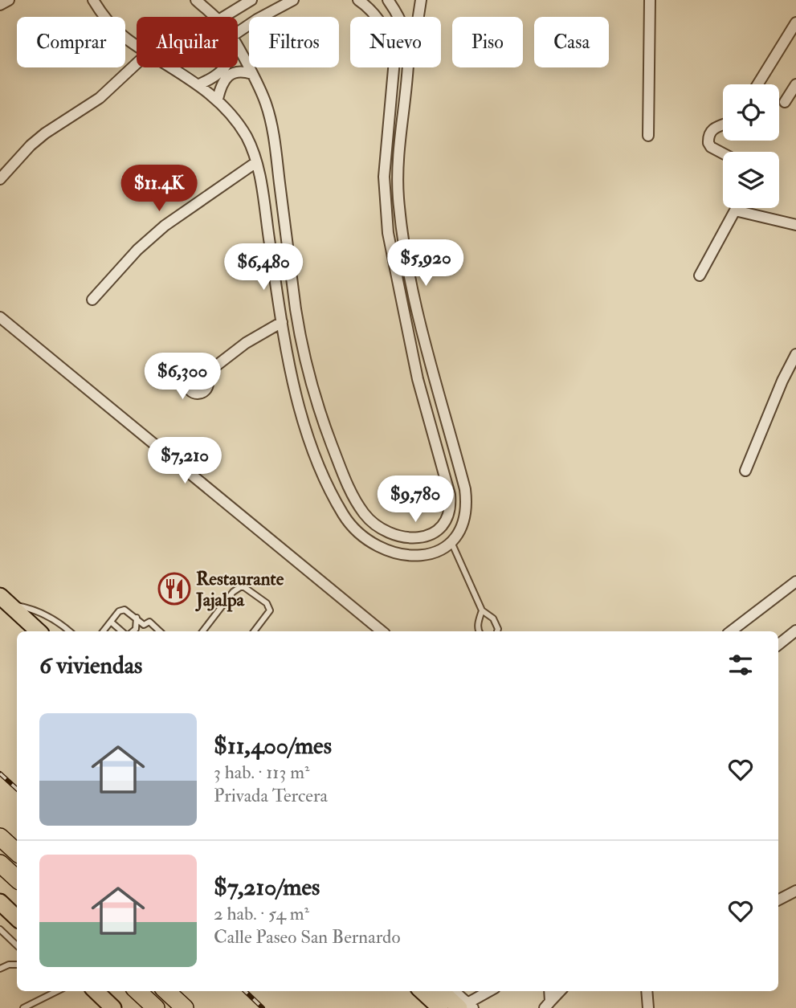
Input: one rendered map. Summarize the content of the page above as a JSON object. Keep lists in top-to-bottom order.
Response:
{
  "places": {
    "restaurant": ["Restaurante Jajalpa"]
  },
  "page": {
    "chip": [
      "Comprar",
      "Alquilar",
      "Filtros",
      "Nuevo",
      "Piso",
      "Casa"
    ],
    "price": [
      "$11.4K",
      "$5,920",
      "$6,480",
      "$6,300",
      "$7,210",
      "$9,780"
    ],
    "heading": "6 viviendas",
    "list": [
      {
        "name": "$11,400/mes",
        "note": "3 hab. · 113 m² · Privada Tercera"
      },
      {
        "name": "$7,210/mes",
        "note": "2 hab. · 54 m² · Calle Paseo San Bernardo"
      }
    ]
  }
}
